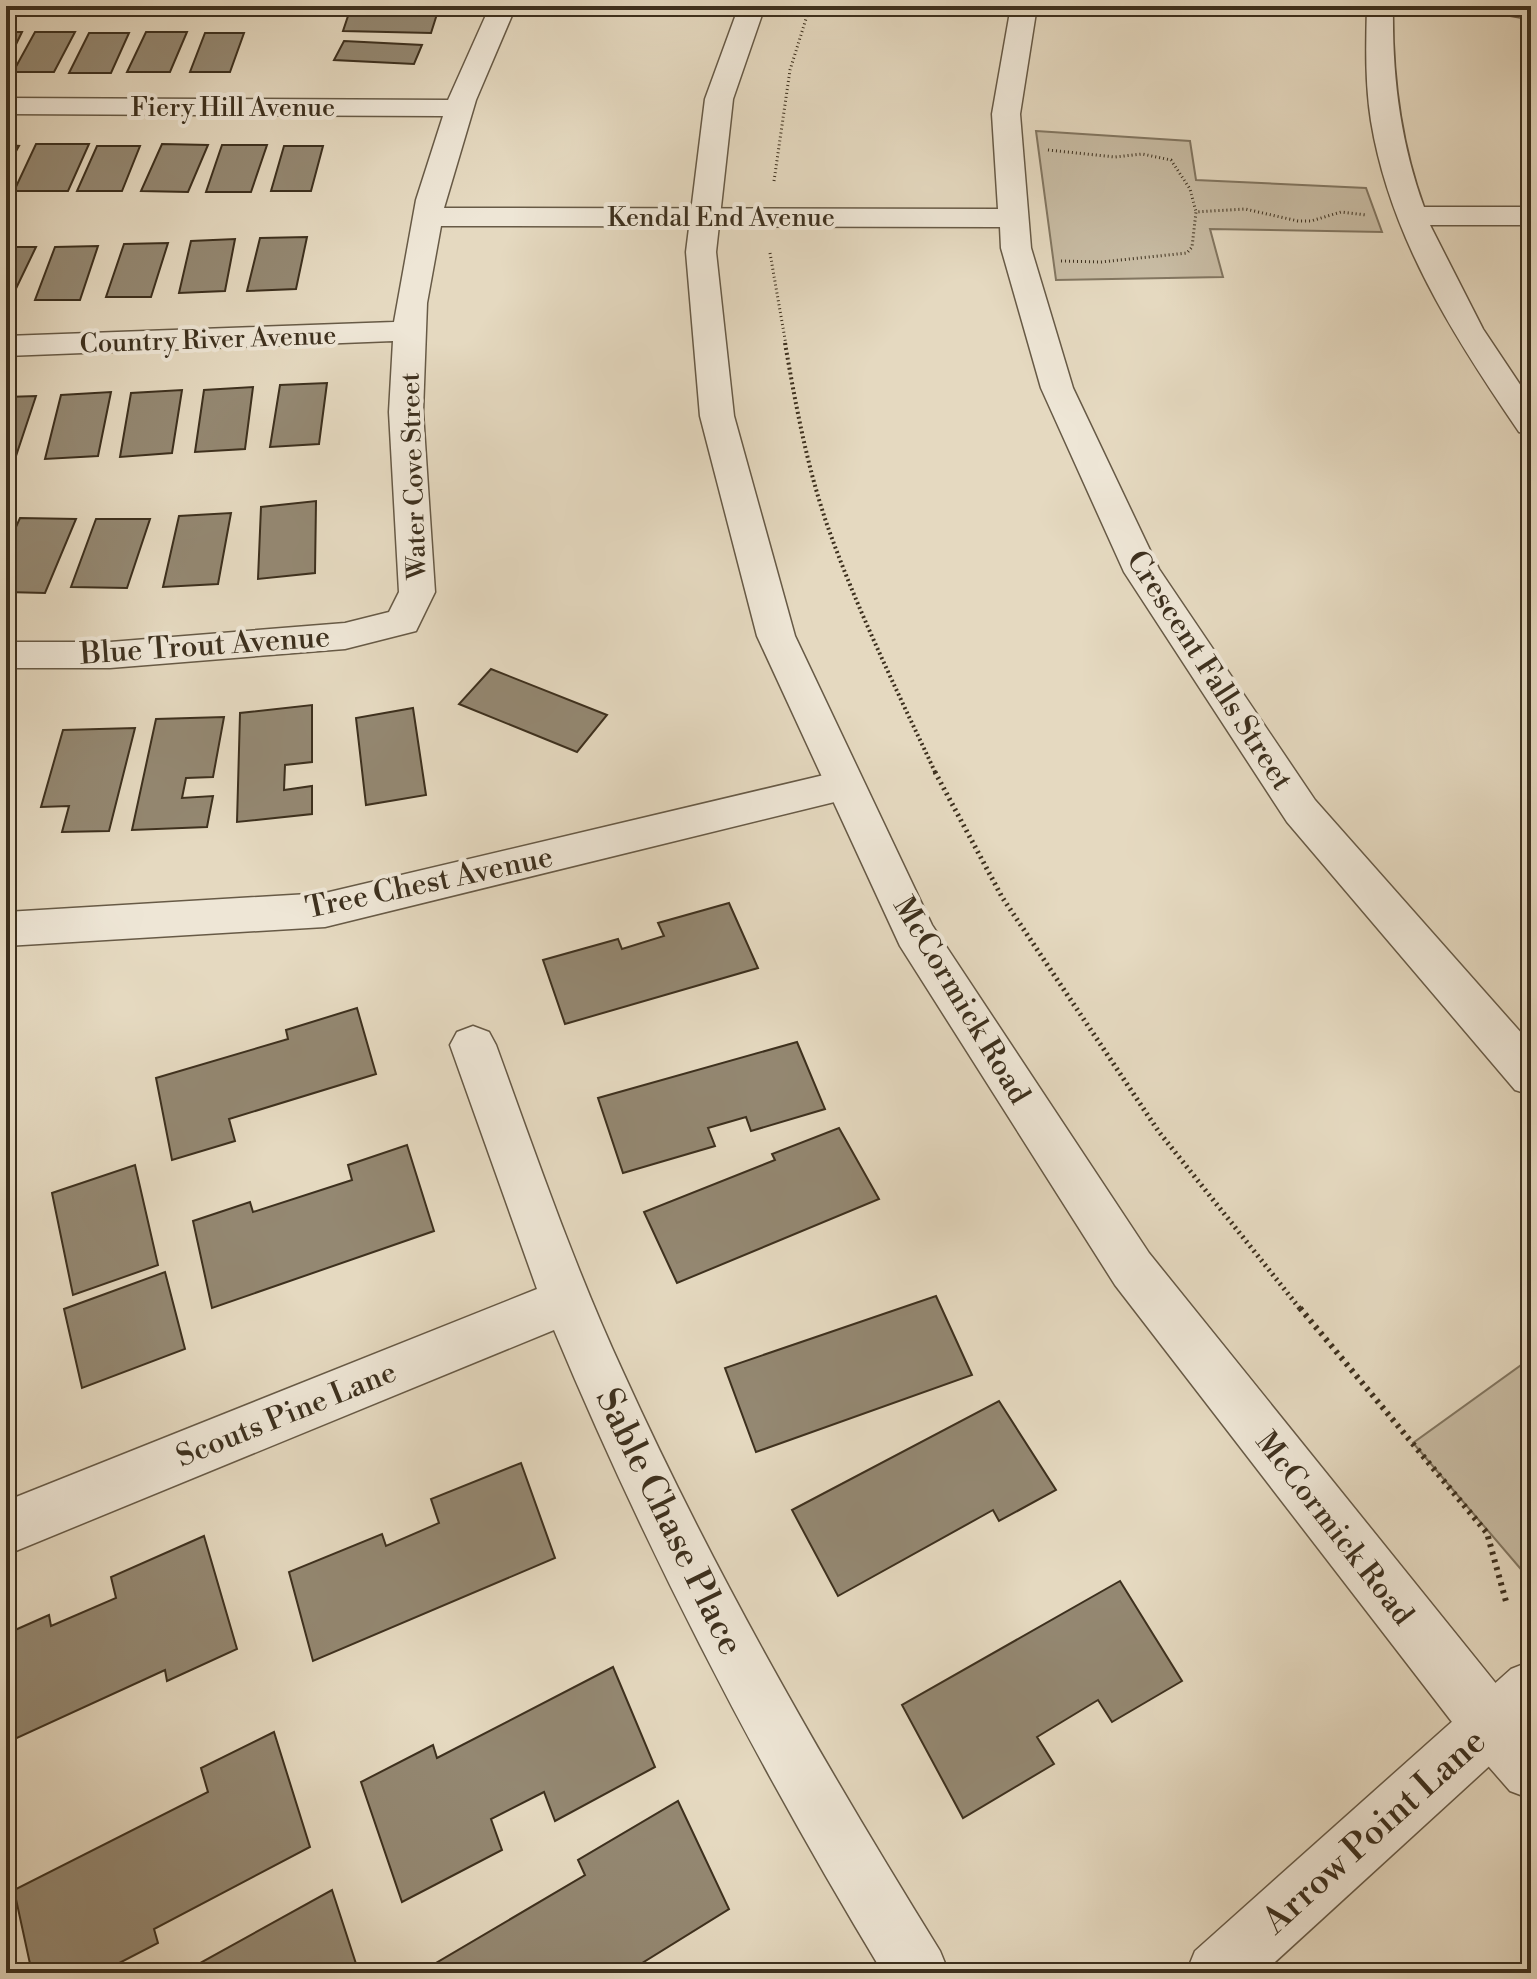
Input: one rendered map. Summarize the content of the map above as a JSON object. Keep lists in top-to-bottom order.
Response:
{
  "streets": {
    "street": [
      "Fiery Hill Avenue",
      "Kendal End Avenue",
      "Country River Avenue",
      "Water Cove Street",
      "Blue Trout Avenue",
      "Crescent Falls Street",
      "Tree Chest Avenue",
      "McCormick Road",
      "Scouts Pine Lane",
      "Sable Chase Place",
      "Arrow Point Lane"
    ]
  },
  "crossings": [
    ["Fiery Hill Avenue", "Water Cove Street"],
    ["Kendal End Avenue", "Water Cove Street"],
    ["Kendal End Avenue", "Crescent Falls Street"],
    ["Kendal End Avenue", "McCormick Road"],
    ["Country River Avenue", "Water Cove Street"],
    ["Water Cove Street", "Blue Trout Avenue"],
    ["Tree Chest Avenue", "McCormick Road"],
    ["McCormick Road", "Arrow Point Lane"],
    ["Scouts Pine Lane", "Sable Chase Place"]
  ]
}
